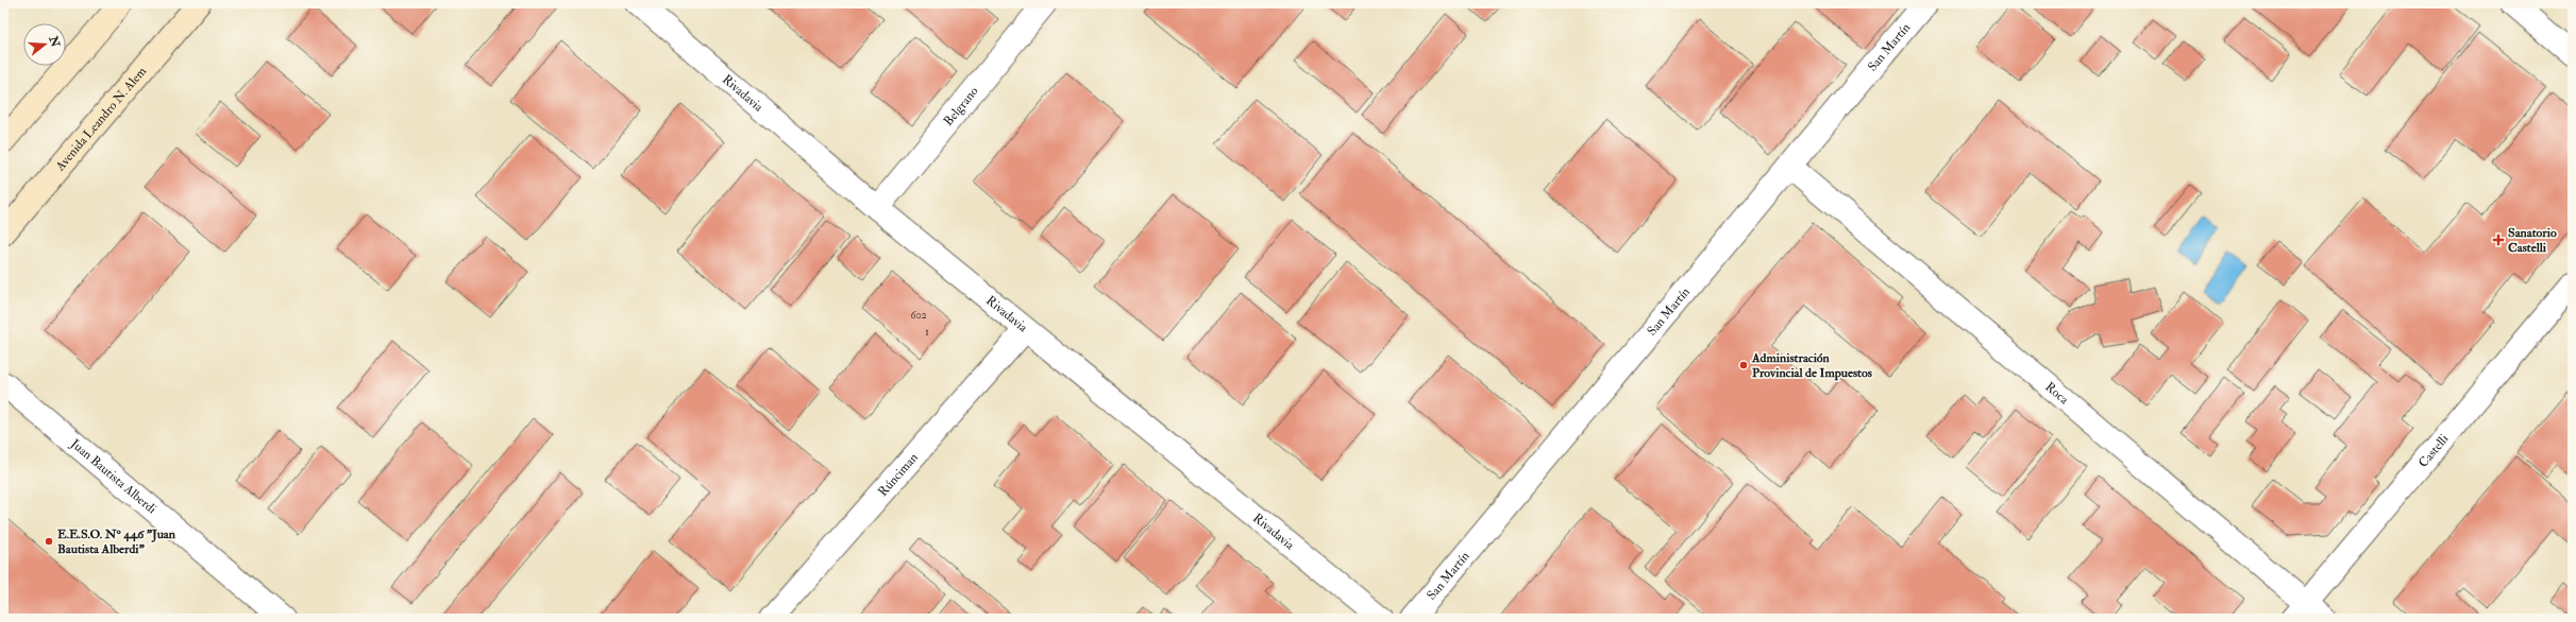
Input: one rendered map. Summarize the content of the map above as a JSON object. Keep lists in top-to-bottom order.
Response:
{
  "streets": {
    "main road": ["Avenida Leandro N. Alem"],
    "street": [
      "San Martín",
      "Rivadavia",
      "Belgrano",
      "Roca",
      "Castelli",
      "Rúnciman",
      "Juan Bautista Alberdi"
    ]
  },
  "crossings": [
    ["San Martín", "Roca"],
    ["Rivadavia", "Belgrano"],
    ["Rivadavia", "Rúnciman"],
    ["Roca", "Castelli"]
  ],
  "places": {
    "health": ["Sanatorio Castelli"],
    "other": ["Administración Provincial de Impuestos", "E.E.S.O. N° 446 \"Juan Bautista Alberdi\""]
  },
  "house_numbers": ["602", "1"],
  "north": "right"
}
